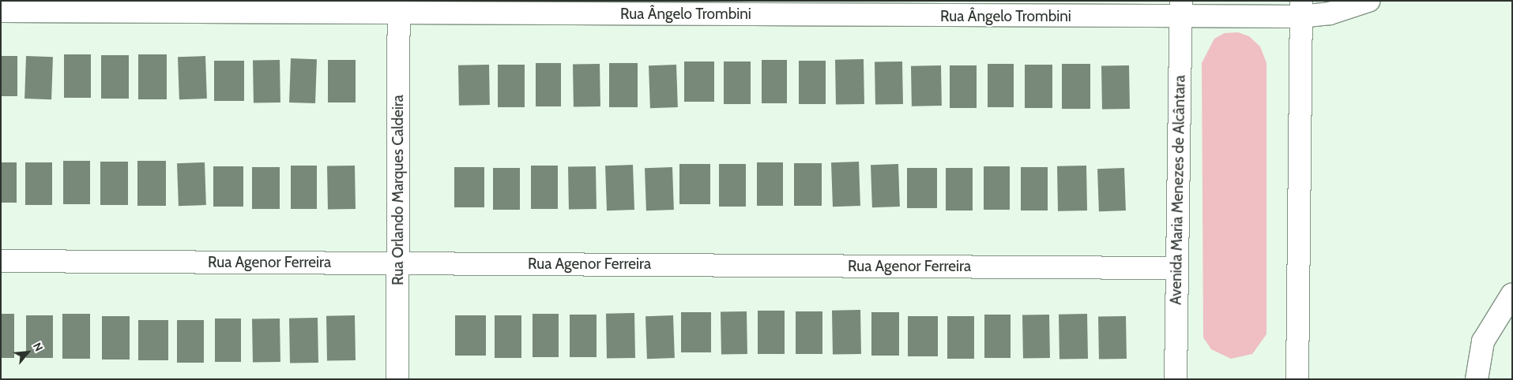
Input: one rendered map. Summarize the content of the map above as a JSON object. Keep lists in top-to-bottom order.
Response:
{
  "streets": {
    "street": [
      "Rua Ângelo Trombini",
      "Rua Orlando Marques Caldeira",
      "Avenida Maria Menezes de Alcântara",
      "Rua Agenor Ferreira"
    ]
  },
  "crossings": [
    ["Rua Ângelo Trombini", "Rua Orlando Marques Caldeira"],
    ["Rua Ângelo Trombini", "Avenida Maria Menezes de Alcântara"],
    ["Rua Orlando Marques Caldeira", "Rua Agenor Ferreira"],
    ["Avenida Maria Menezes de Alcântara", "Rua Agenor Ferreira"]
  ],
  "north": "top right"
}
